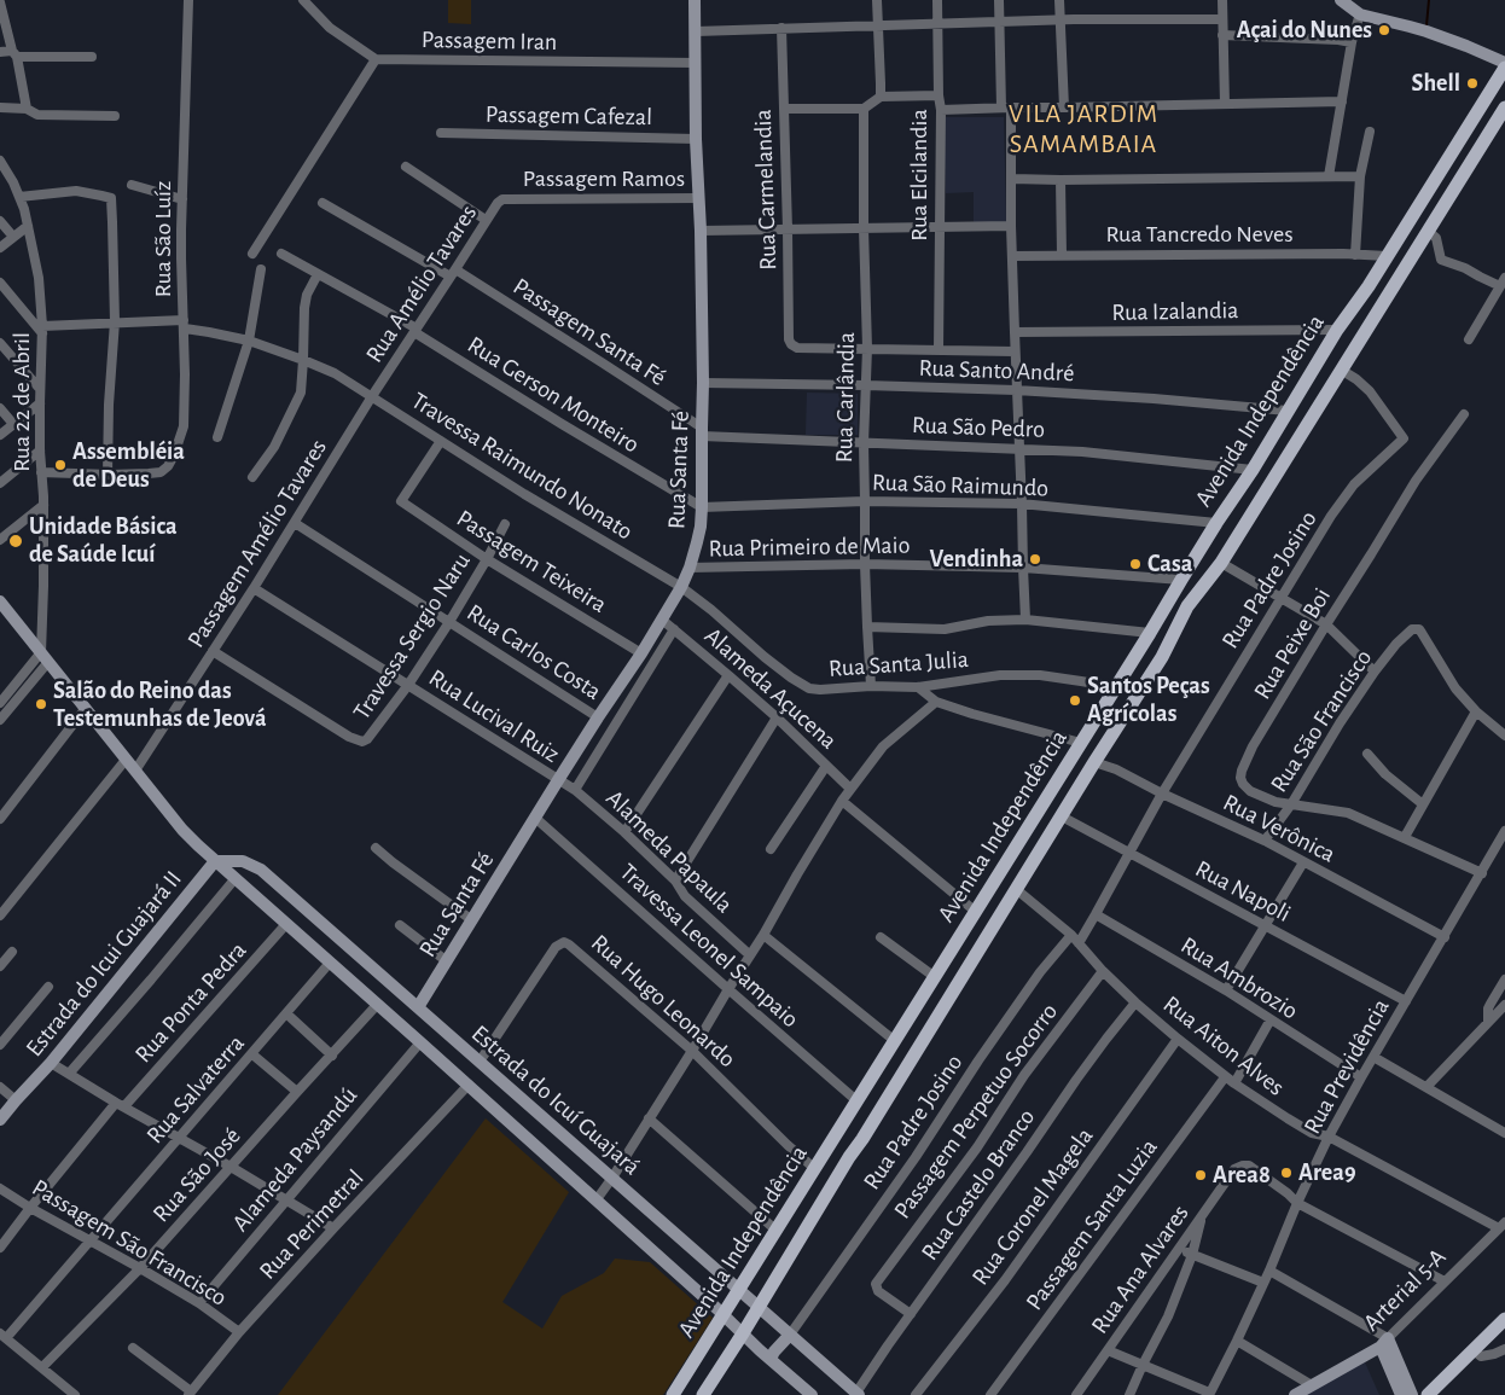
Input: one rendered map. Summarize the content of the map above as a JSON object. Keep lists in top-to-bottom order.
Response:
{
  "streets": {
    "main road": [
      "Avenida Independência",
      "Rua Santa Fé",
      "Estrada do Icui Guajará II",
      "Estrada do Icuí Guajará",
      "Arterial 5-A"
    ],
    "street": [
      "Passagem Iran",
      "Passagem Cafezal",
      "Rua Elcilandia",
      "Passagem Ramos",
      "Rua Carmelandia",
      "Rua Tancredo Neves",
      "Rua São Luíz",
      "Rua Amélio Tavares",
      "Rua Izalandia",
      "Passagem Santa Fé",
      "Rua Santo André",
      "Rua Gerson Monteiro",
      "Rua Carlândia",
      "Rua 22 de Abril",
      "Rua São Pedro",
      "Travessa Raimundo Nonato",
      "Rua São Raimundo",
      "Passagem Amélio Tavares",
      "Rua Primeiro de Maio",
      "Passagem Teixeira",
      "Rua Padre Josino",
      "Travessa Sergio Naru",
      "Rua Peixe Boi",
      "Rua Carlos Costa",
      "Rua Santa Julia",
      "Alameda Açucena",
      "Rua Lucival Ruiz",
      "Rua São Francisco",
      "Rua Verônica",
      "Alameda Papaula",
      "Rua Napoli",
      "Travessa Leonel Sampaio",
      "Rua Ambrozio",
      "Rua Hugo Leonardo",
      "Rua Ponta Pedra",
      "Rua Aiton Alves",
      "Rua Previdência",
      "Rua Salvaterra",
      "Passagem Perpetuo Socorro",
      "Alameda Paysandú",
      "Rua São José",
      "Rua Castelo Branco",
      "Rua Coronel Magela",
      "Rua Perimetral",
      "Passagem Santa Luzia",
      "Passagem São Francisco",
      "Rua Ana Alvares"
    ]
  },
  "crossings": [
    ["Passagem Iran", "Rua Santa Fé"],
    ["Passagem Cafezal", "Rua Santa Fé"],
    ["Passagem Ramos", "Rua Amélio Tavares"],
    ["Passagem Ramos", "Rua Santa Fé"],
    ["Rua Carmelandia", "Rua Carlândia"],
    ["Rua Tancredo Neves", "Avenida Independência"],
    ["Rua São Luíz", "Travessa Raimundo Nonato"],
    ["Rua Amélio Tavares", "Passagem Santa Fé"],
    ["Rua Amélio Tavares", "Rua Gerson Monteiro"],
    ["Rua Amélio Tavares", "Travessa Raimundo Nonato"],
    ["Rua Amélio Tavares", "Passagem Amélio Tavares"],
    ["Rua Izalandia", "Avenida Independência"],
    ["Passagem Santa Fé", "Rua São Pedro"],
    ["Passagem Santa Fé", "Rua Santa Fé"],
    ["Rua Santo André", "Rua Carlândia"],
    ["Rua Santo André", "Avenida Independência"],
    ["Rua Santo André", "Rua Santa Fé"],
    ["Rua Gerson Monteiro", "Rua Santa Fé"],
    ["Rua Gerson Monteiro", "Rua São Raimundo"],
    ["Rua Carlândia", "Rua São Pedro"],
    ["Rua Carlândia", "Rua São Raimundo"],
    ["Rua Carlândia", "Rua Primeiro de Maio"],
    ["Rua Carlândia", "Rua Santa Julia"],
    ["Rua 22 de Abril", "Travessa Raimundo Nonato"],
    ["Rua 22 de Abril", "Estrada do Icuí Guajará"],
    ["Avenida Independência", "Rua São Pedro"],
    ["Avenida Independência", "Rua São Raimundo"],
    ["Avenida Independência", "Rua Primeiro de Maio"],
    ["Avenida Independência", "Rua Padre Josino"],
    ["Avenida Independência", "Rua Santa Julia"],
    ["Avenida Independência", "Rua Verônica"],
    ["Avenida Independência", "Rua Napoli"],
    ["Avenida Independência", "Travessa Leonel Sampaio"],
    ["Avenida Independência", "Rua Hugo Leonardo"],
    ["Avenida Independência", "Rua Aiton Alves"],
    ["Avenida Independência", "Estrada do Icuí Guajará"],
    ["Rua São Pedro", "Rua Santa Fé"],
    ["Travessa Raimundo Nonato", "Rua Santa Fé"],
    ["Travessa Raimundo Nonato", "Passagem Amélio Tavares"],
    ["Travessa Raimundo Nonato", "Passagem Teixeira"],
    ["Travessa Raimundo Nonato", "Rua Santa Julia"],
    ["Rua Santa Fé", "Rua São Raimundo"],
    ["Rua Santa Fé", "Rua Primeiro de Maio"],
    ["Rua Santa Fé", "Passagem Teixeira"],
    ["Rua Santa Fé", "Rua Carlos Costa"],
    ["Rua Santa Fé", "Rua Santa Julia"],
    ["Rua Santa Fé", "Alameda Açucena"],
    ["Rua Santa Fé", "Rua Lucival Ruiz"],
    ["Rua Santa Fé", "Alameda Papaula"],
    ["Rua Santa Fé", "Travessa Leonel Sampaio"],
    ["Rua Santa Fé", "Estrada do Icuí Guajará"],
    ["Passagem Amélio Tavares", "Travessa Sergio Naru"],
    ["Passagem Amélio Tavares", "Rua Carlos Costa"],
    ["Passagem Amélio Tavares", "Rua Lucival Ruiz"],
    ["Passagem Amélio Tavares", "Estrada do Icuí Guajará"],
    ["Passagem Teixeira", "Travessa Sergio Naru"],
    ["Rua Padre Josino", "Rua Verônica"],
    ["Rua Padre Josino", "Rua Napoli"],
    ["Rua Padre Josino", "Rua Ambrozio"],
    ["Rua Padre Josino", "Rua Aiton Alves"],
    ["Rua Padre Josino", "Estrada do Icuí Guajará"],
    ["Travessa Sergio Naru", "Rua Carlos Costa"],
    ["Travessa Sergio Naru", "Rua Lucival Ruiz"],
    ["Rua Peixe Boi", "Rua São Francisco"],
    ["Rua Lucival Ruiz", "Alameda Papaula"],
    ["Rua São Francisco", "Rua Verônica"],
    ["Rua Verônica", "Rua Previdência"],
    ["Rua Napoli", "Rua Previdência"],
    ["Estrada do Icui Guajará II", "Estrada do Icuí Guajará"],
    ["Rua Ambrozio", "Rua Previdência"],
    ["Rua Hugo Leonardo", "Estrada do Icuí Guajará"],
    ["Rua Ponta Pedra", "Estrada do Icuí Guajará"],
    ["Rua Ponta Pedra", "Passagem São Francisco"],
    ["Rua Aiton Alves", "Rua Previdência"],
    ["Rua Aiton Alves", "Passagem Perpetuo Socorro"],
    ["Rua Aiton Alves", "Rua Castelo Branco"],
    ["Rua Aiton Alves", "Rua Coronel Magela"],
    ["Rua Aiton Alves", "Passagem Santa Luzia"],
    ["Rua Aiton Alves", "Arterial 5-A"],
    ["Rua Previdência", "Rua Ana Alvares"],
    ["Rua Salvaterra", "Estrada do Icuí Guajará"],
    ["Rua Salvaterra", "Passagem São Francisco"],
    ["Estrada do Icuí Guajará", "Alameda Paysandú"],
    ["Estrada do Icuí Guajará", "Rua São José"],
    ["Estrada do Icuí Guajará", "Rua Castelo Branco"],
    ["Estrada do Icuí Guajará", "Rua Perimetral"],
    ["Passagem Perpetuo Socorro", "Rua Castelo Branco"],
    ["Alameda Paysandú", "Passagem São Francisco"],
    ["Rua São José", "Passagem São Francisco"],
    ["Rua Perimetral", "Passagem São Francisco"]
  ],
  "districts": ["VILA JARDIM SAMAMBAIA"],
  "places": [
    "Açai do Nunes",
    "Shell",
    "Assembléia de Deus",
    "Unidade Básica de Saúde Icuí",
    "Vendinha",
    "Casa",
    "Santos Peças Agrícolas",
    "Salão do Reino das Testemunhas de Jeová",
    "Area9",
    "Area8"
  ]
}
